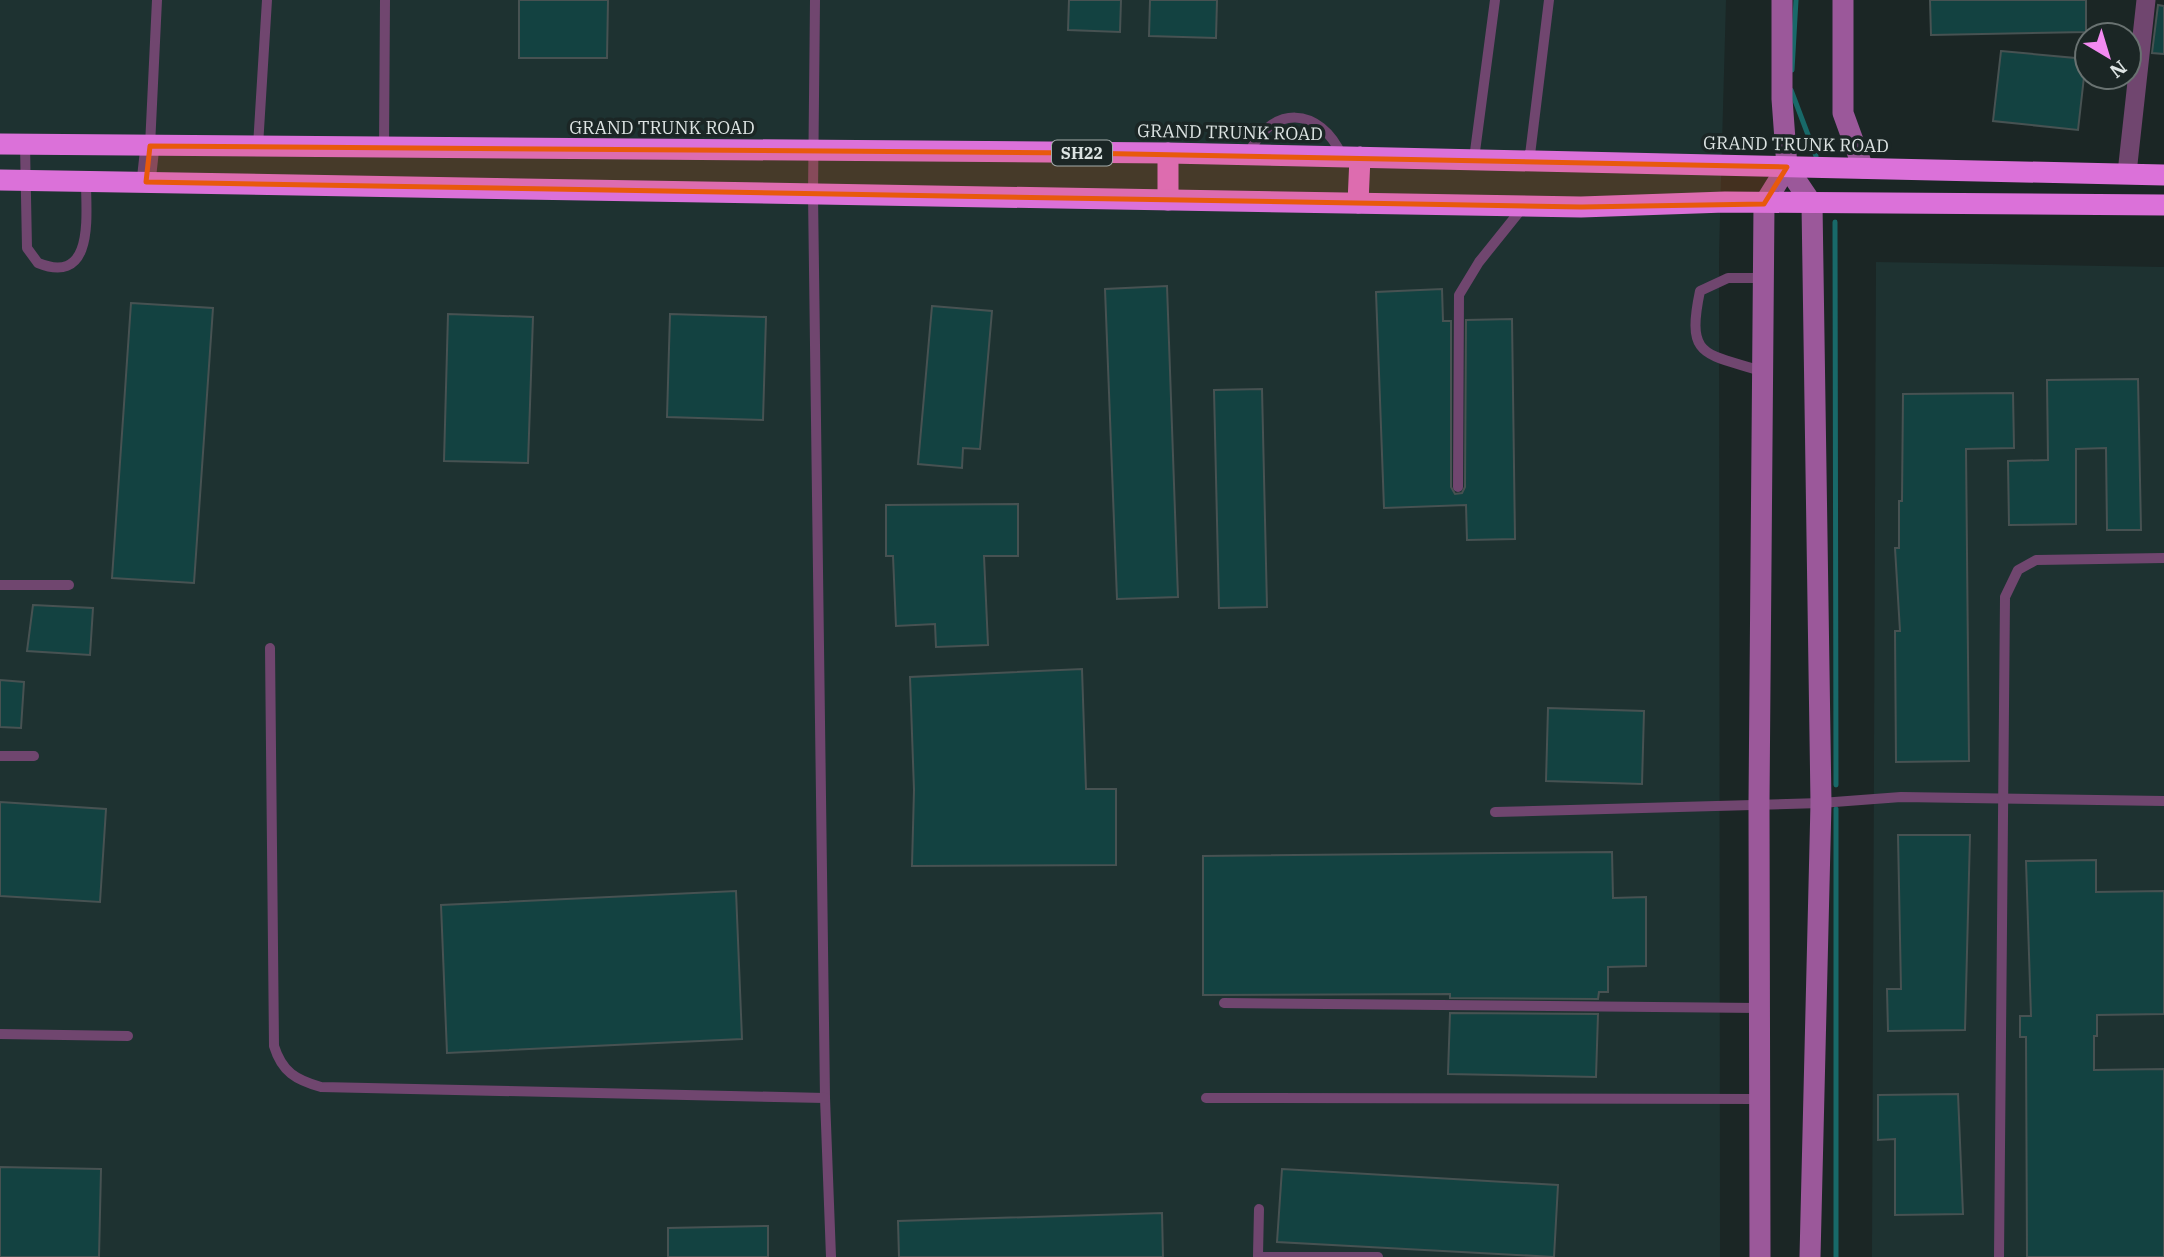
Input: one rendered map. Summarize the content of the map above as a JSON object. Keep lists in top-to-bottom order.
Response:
{
  "streets": {
    "highway": ["GRAND TRUNK ROAD", "SH22"]
  },
  "north": "bottom right"
}
